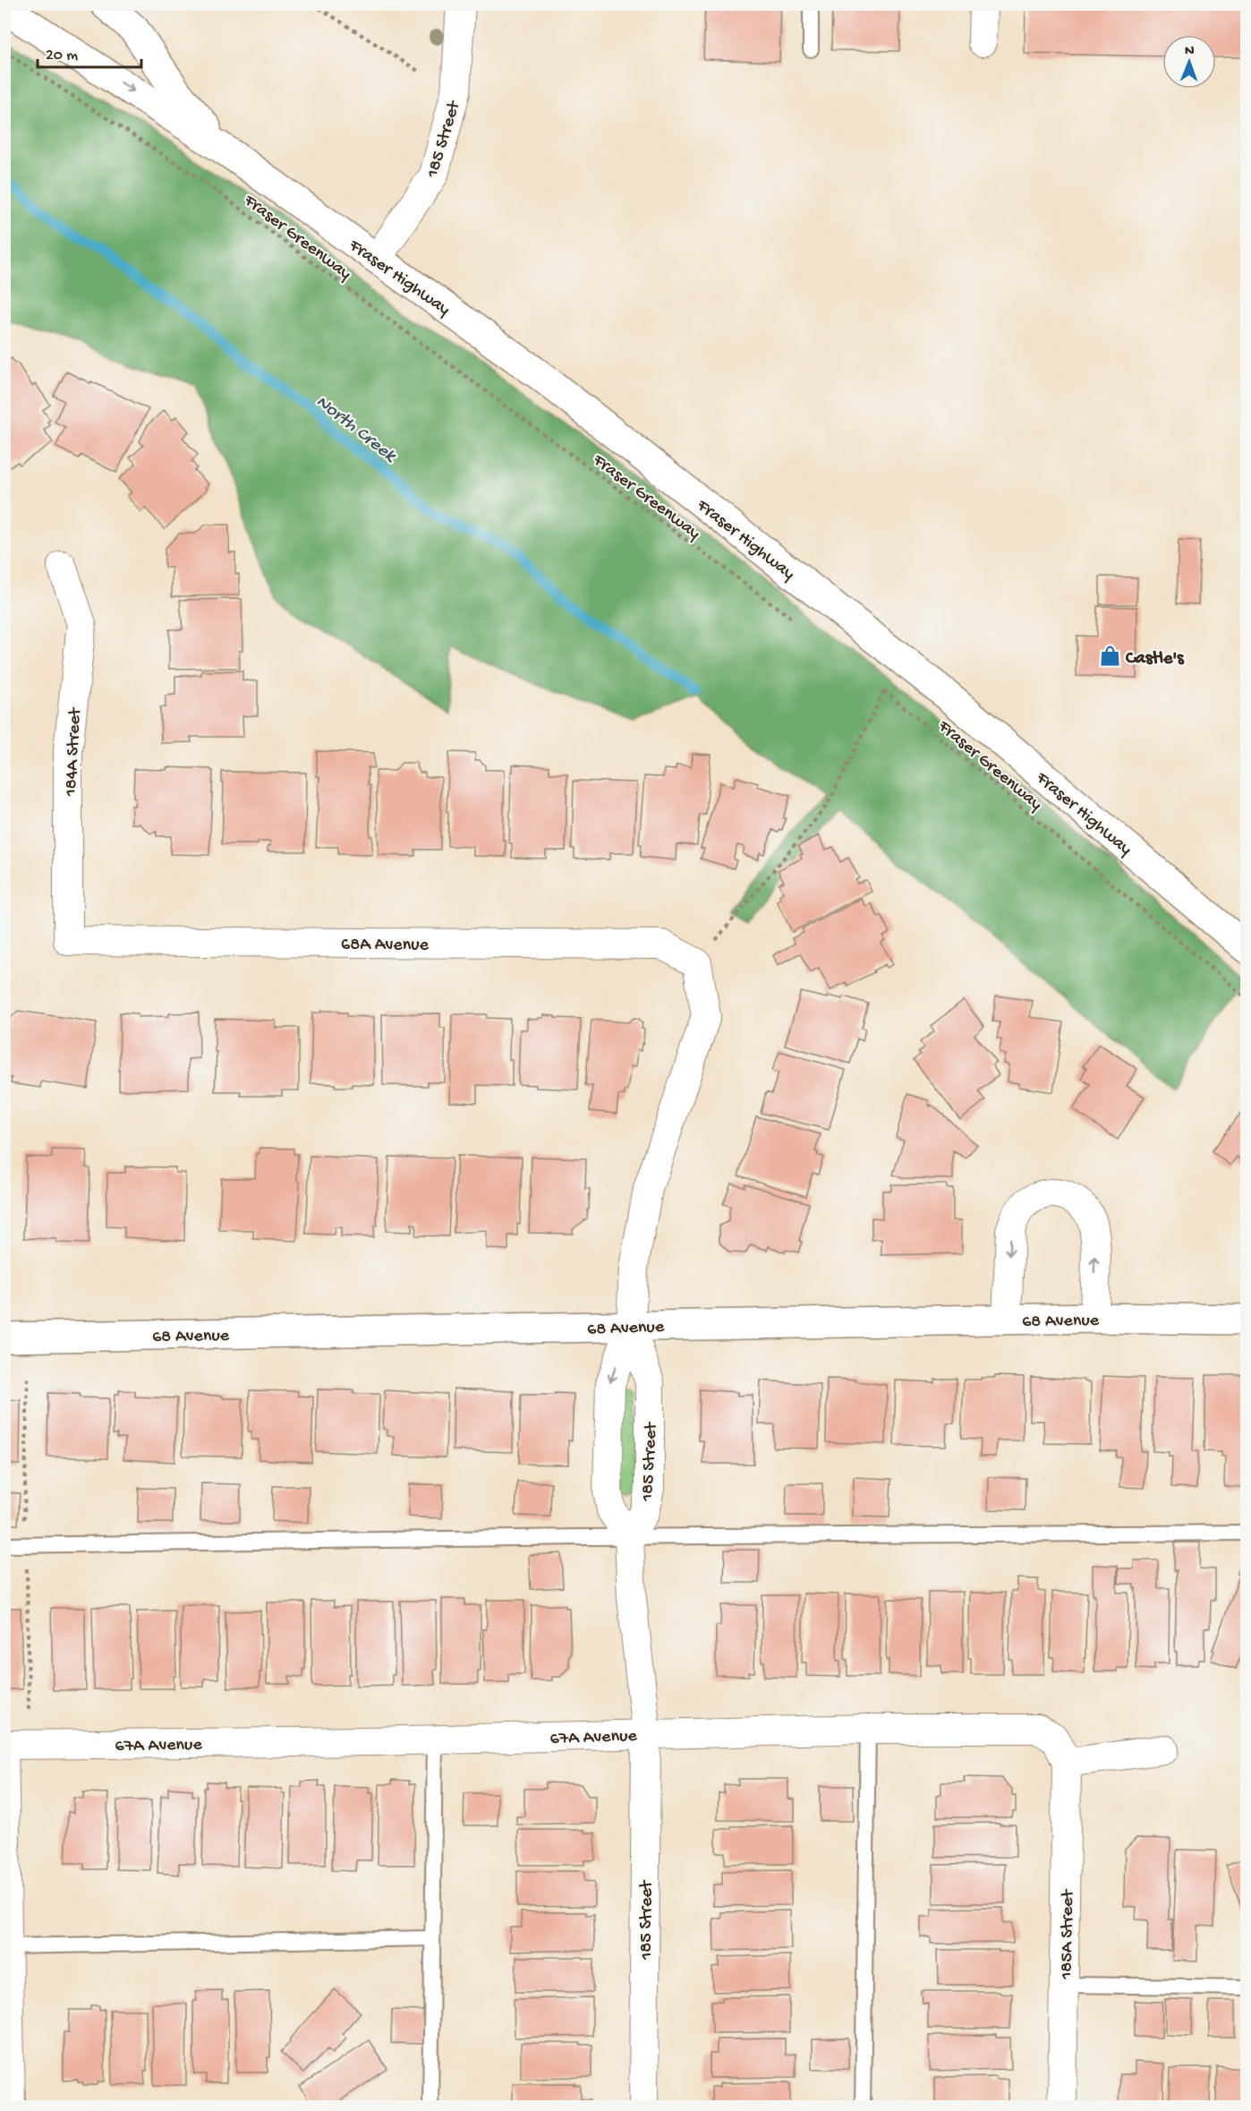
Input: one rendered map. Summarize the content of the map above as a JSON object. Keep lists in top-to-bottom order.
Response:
{
  "streets": {
    "main road": ["Fraser Highway", "68 Avenue"],
    "street": [
      "185 Street",
      "184A Street",
      "68A Avenue",
      "67A Avenue",
      "185A Street"
    ],
    "path": ["Fraser Greenway"]
  },
  "crossings": [
    ["185 Street", "Fraser Highway"],
    ["185 Street", "68A Avenue"],
    ["185 Street", "68 Avenue"],
    ["185 Street", "67A Avenue"],
    ["184A Street", "68A Avenue"],
    ["67A Avenue", "185A Street"]
  ],
  "water": ["North Creek"],
  "places": {
    "shop": ["Castle's"]
  },
  "scale_bar": "20 m",
  "north": "top"
}
